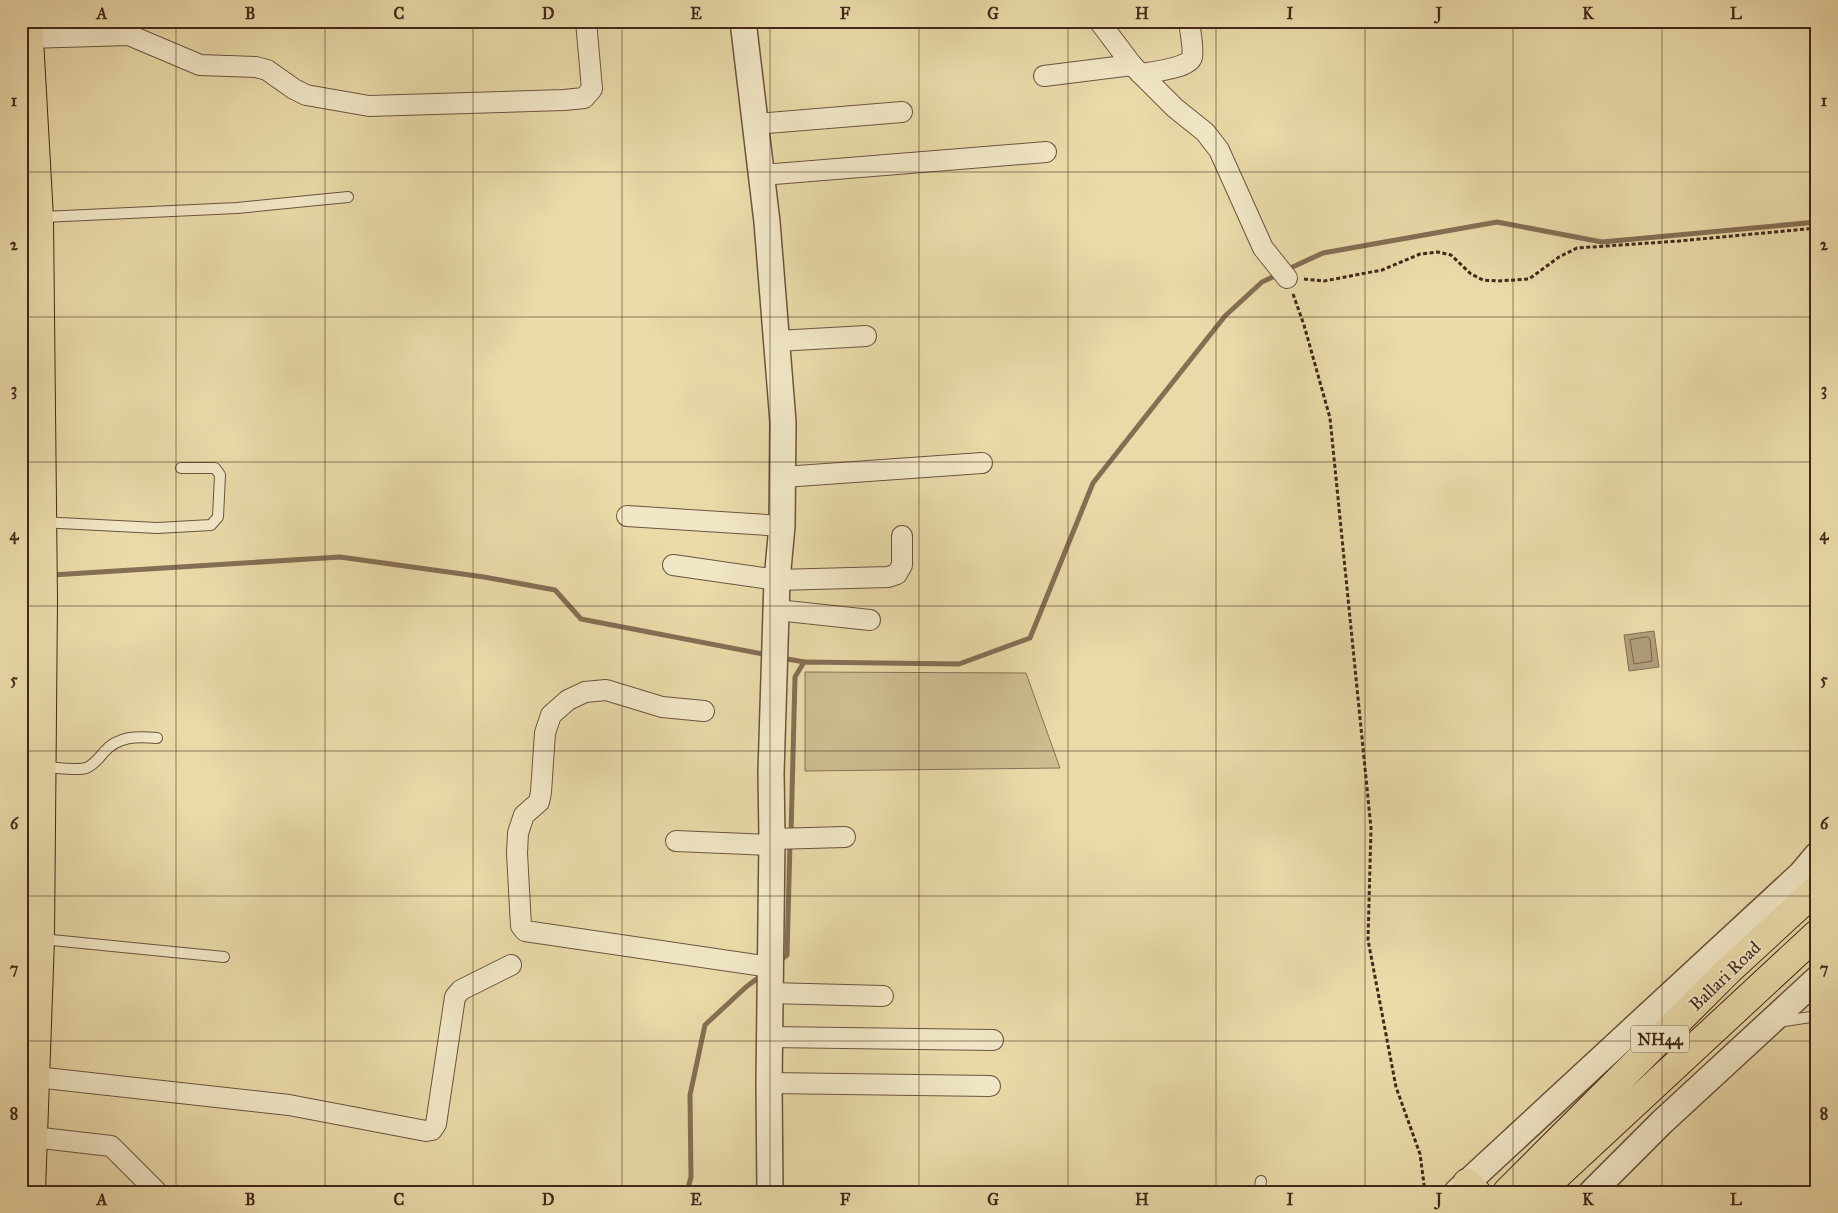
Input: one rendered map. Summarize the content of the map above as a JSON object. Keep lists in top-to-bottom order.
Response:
{
  "streets": {
    "main road": ["Ballari Road", "NH44"]
  },
  "grid": {
    "columns": [
      "A",
      "B",
      "C",
      "D",
      "E",
      "F",
      "G",
      "H",
      "I",
      "J",
      "K",
      "L"
    ],
    "rows": [
      "1",
      "2",
      "3",
      "4",
      "5",
      "6",
      "7",
      "8"
    ]
  }
}
